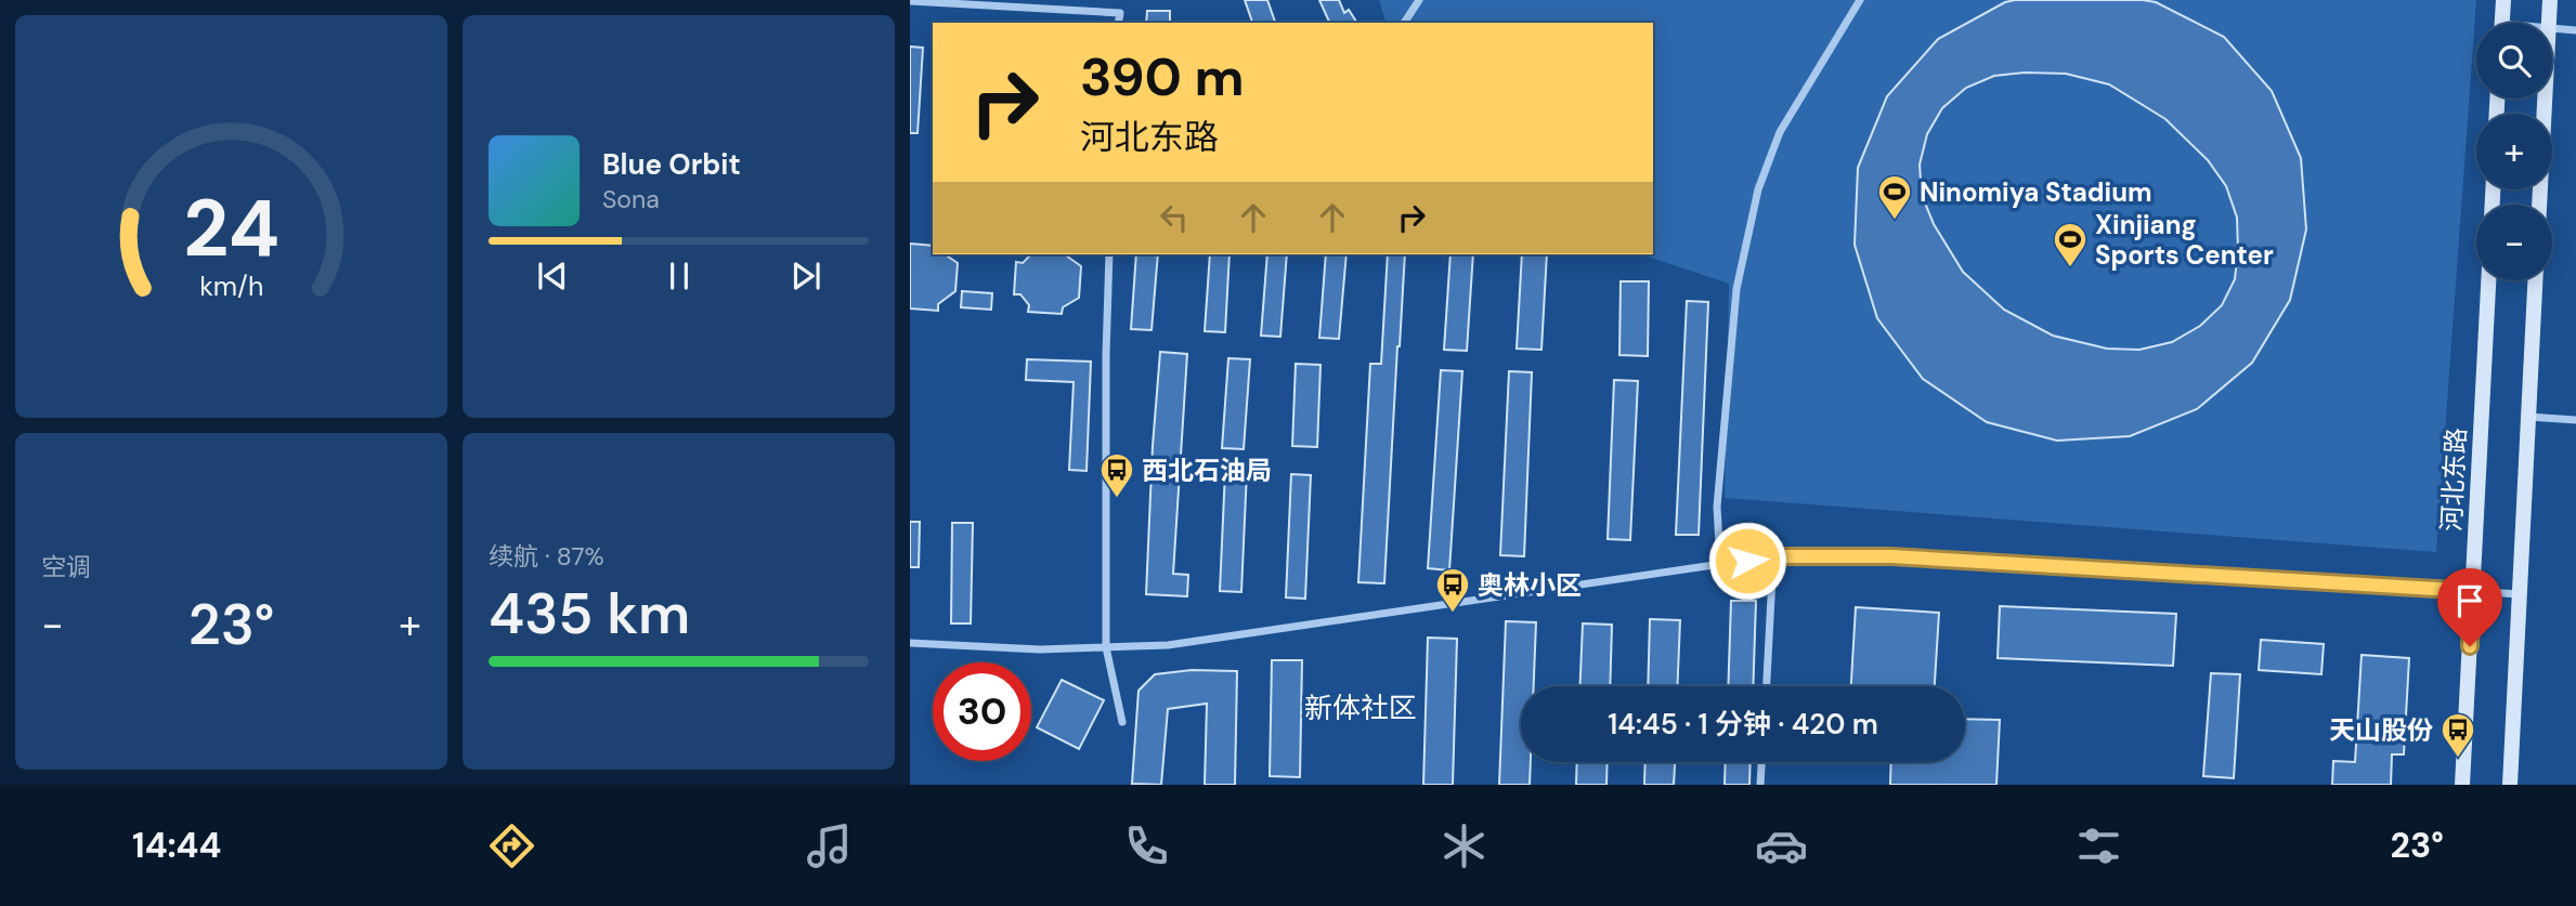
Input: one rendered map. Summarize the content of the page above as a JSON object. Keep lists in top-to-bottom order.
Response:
{
  "streets": {
    "main road": ["河北东路"]
  },
  "districts": ["新体社区"],
  "places": {
    "sports": ["Ninomiya Stadium", "Xinjiang Sports Center"],
    "bus stop": ["西北石油局", "奥林小区", "天山股份"]
  },
  "page": {
    "map_buttons": ["+", "−"],
    "turn": ["390 m", "河北东路"],
    "song": ["Blue Orbit", "Sona"],
    "tile": [
      "空调",
      ["续航 · 87%", "435 km"]
    ],
    "heat": ["−", "23°", "+"],
    "limit": "30",
    "trip": "14:45 · 1 分钟 · 420 m",
    "tabs": ["14:44", "23°"],
    "gauge": ["24", "km/h"]
  }
}
